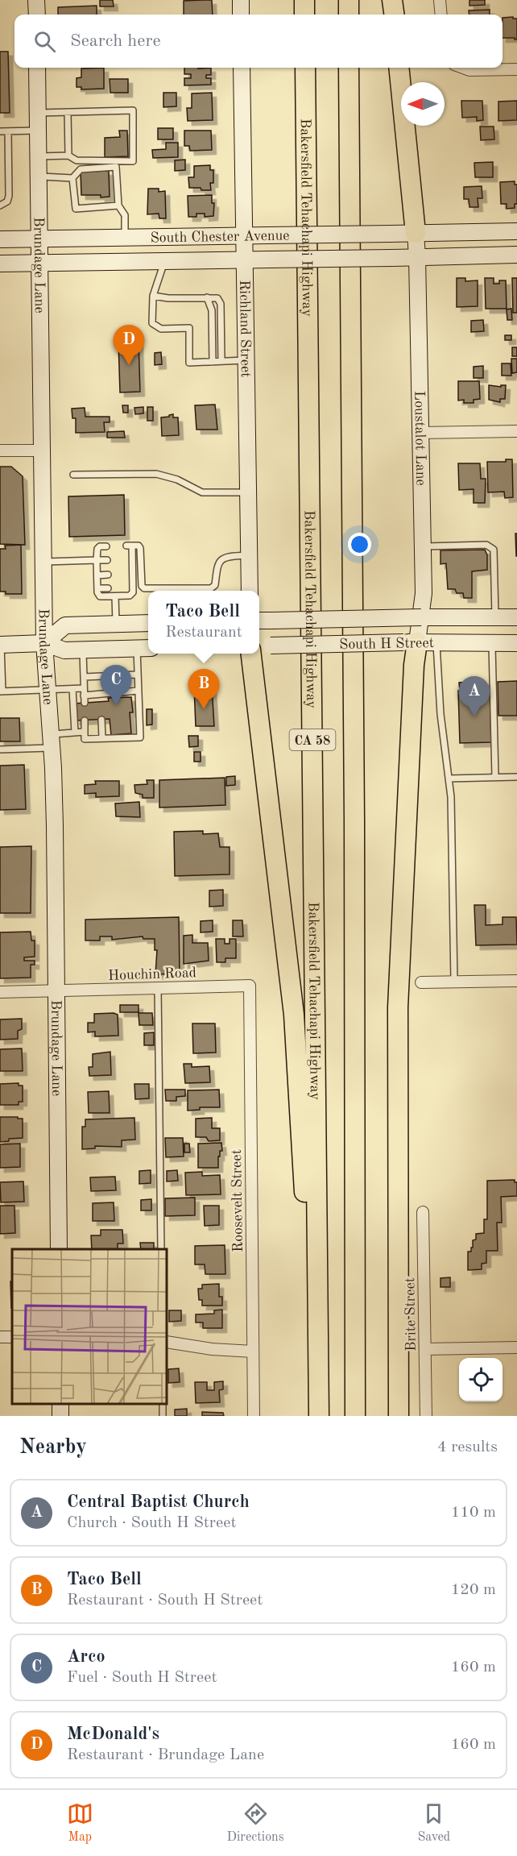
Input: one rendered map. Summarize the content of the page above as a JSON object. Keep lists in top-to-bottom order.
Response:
{
  "streets": {
    "highway": ["Bakersfield Tehachapi Highway", "CA 58"],
    "main road": [
      "South Chester Avenue",
      "Brundage Lane",
      "Richland Street",
      "Loustalot Lane",
      "South H Street"
    ],
    "street": ["Houchin Road", "Roosevelt Street", "Brite Street"]
  },
  "crossings": [
    ["South Chester Avenue", "Brundage Lane"],
    ["South Chester Avenue", "Richland Street"],
    ["South Chester Avenue", "Loustalot Lane"],
    ["Brundage Lane", "Houchin Road"],
    ["Loustalot Lane", "South H Street"],
    ["Houchin Road", "Roosevelt Street"]
  ],
  "north": "left",
  "page": {
    "search": "Search here",
    "pins": [
      "D",
      "C",
      "B",
      "A"
    ],
    "popup": ["Taco Bell", "Restaurant"],
    "heading": ["Nearby", "4 results"],
    "list": [
      {
        "mark": "A",
        "name": "Central Baptist Church",
        "note": "Church · South H Street",
        "value": "110 m"
      },
      {
        "mark": "B",
        "name": "Taco Bell",
        "note": "Restaurant · South H Street",
        "value": "120 m"
      },
      {
        "mark": "C",
        "name": "Arco",
        "note": "Fuel · South H Street",
        "value": "160 m"
      },
      {
        "mark": "D",
        "name": "McDonald's",
        "note": "Restaurant · Brundage Lane",
        "value": "160 m"
      }
    ],
    "nav": ["Map", "Directions", "Saved"]
  }
}
